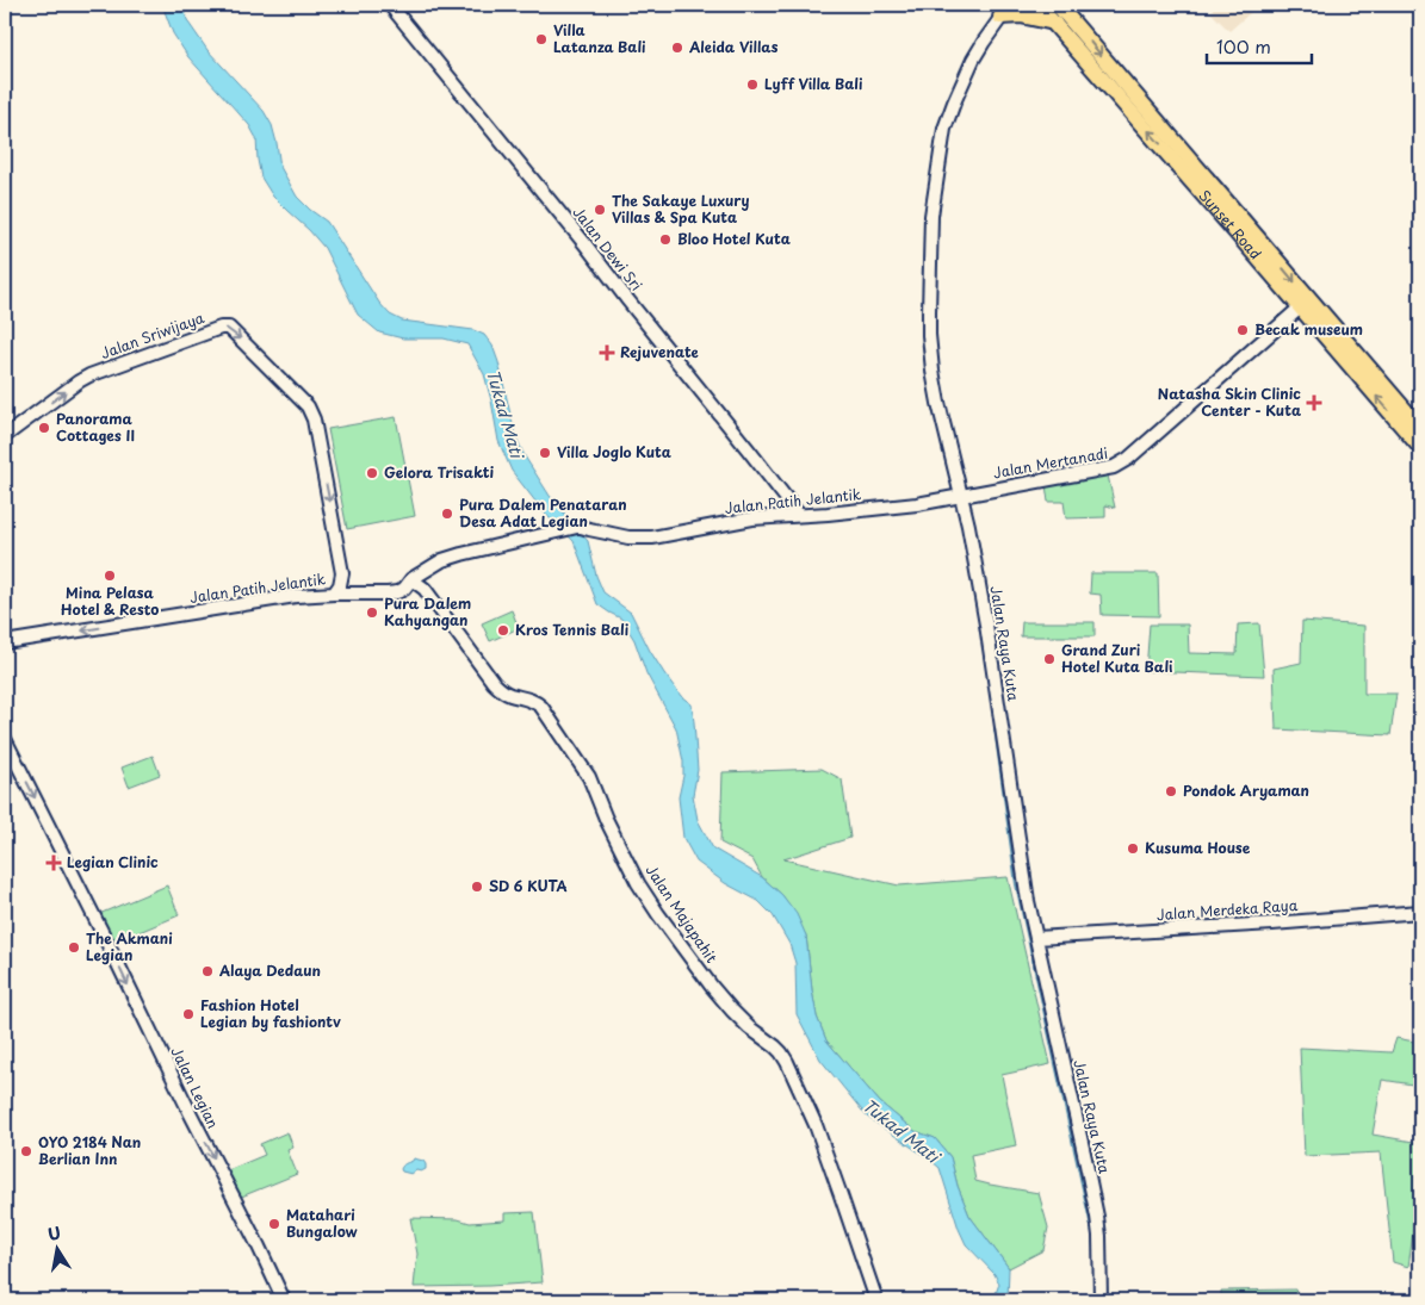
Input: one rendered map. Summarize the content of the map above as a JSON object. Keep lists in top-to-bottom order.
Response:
{
  "streets": {
    "highway": ["Sunset Road"],
    "street": [
      "Jalan Dewi Sri",
      "Jalan Sriwijaya",
      "Jalan Mertanadi",
      "Jalan Patih Jelantik",
      "Jalan Raya Kuta",
      "Jalan Merdeka Raya",
      "Jalan Majapahit",
      "Jalan Legian"
    ]
  },
  "crossings": [
    ["Sunset Road", "Jalan Mertanadi"],
    ["Jalan Dewi Sri", "Jalan Patih Jelantik"],
    ["Jalan Sriwijaya", "Jalan Patih Jelantik"],
    ["Jalan Mertanadi", "Jalan Patih Jelantik"],
    ["Jalan Mertanadi", "Jalan Raya Kuta"],
    ["Jalan Patih Jelantik", "Jalan Raya Kuta"],
    ["Jalan Patih Jelantik", "Jalan Majapahit"],
    ["Jalan Raya Kuta", "Jalan Merdeka Raya"]
  ],
  "one_way": ["Jalan Legian"],
  "water": ["Tukad Mati"],
  "places": {
    "other": [
      "Villa Latanza Bali",
      "Aleida Villas",
      "Lyff Villa Bali",
      "The Sakaye Luxury Villas & Spa Kuta",
      "Bloo Hotel Kuta",
      "Becak museum",
      "Panorama Cottages II",
      "Villa Joglo Kuta",
      "Gelora Trisakti",
      "Pura Dalem Penataran Desa Adat Legian",
      "Mina Pelasa Hotel & Resto",
      "Pura Dalem Kahyangan",
      "Kros Tennis Bali",
      "Grand Zuri Hotel Kuta Bali",
      "Pondok Aryaman",
      "Kusuma House",
      "SD 6 KUTA",
      "The Akmani Legian",
      "Alaya Dedaun",
      "Fashion Hotel Legian by fashiontv",
      "OYO 2184 Nan Berlian Inn",
      "Matahari Bungalow"
    ],
    "health": ["Rejuvenate", "Natasha Skin Clinic Center - Kuta", "Legian Clinic"]
  },
  "scale_bar": "100 m",
  "north": "top"
}
